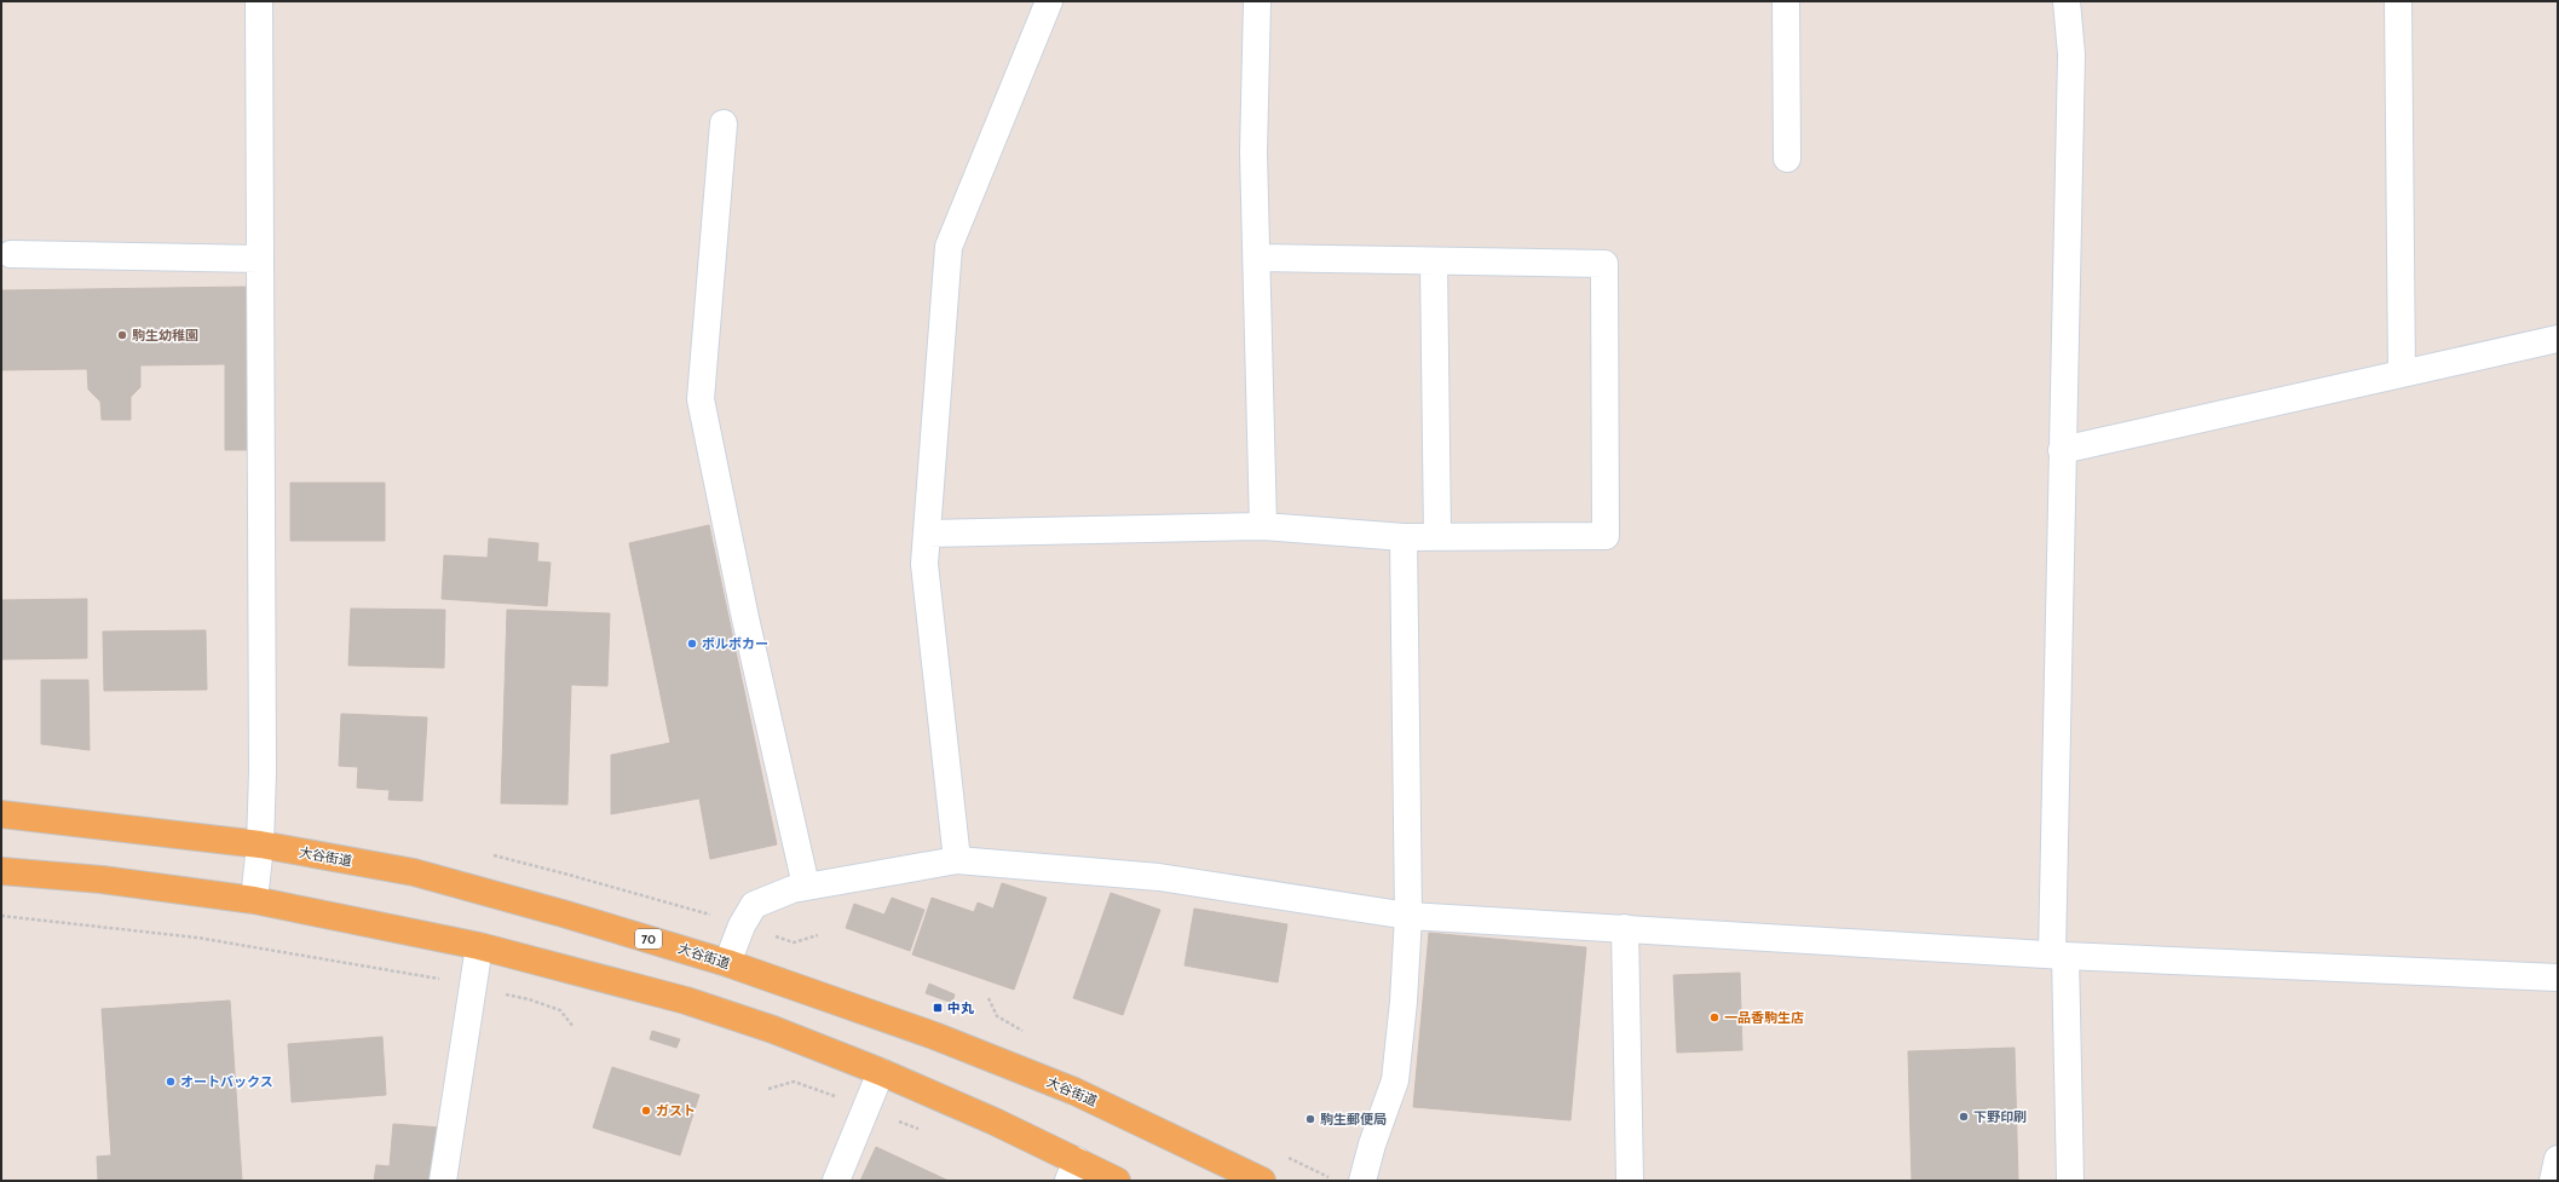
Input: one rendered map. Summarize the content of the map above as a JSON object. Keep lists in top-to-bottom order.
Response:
{
  "streets": {
    "main road": ["大谷街道", "70"]
  },
  "places": {
    "other": [
      "駒生幼稚園",
      "ボルボカー",
      "一品香駒生店",
      "オートバックス",
      "ガスト",
      "下野印刷",
      "駒生郵便局"
    ],
    "transit": ["中丸"]
  }
}
